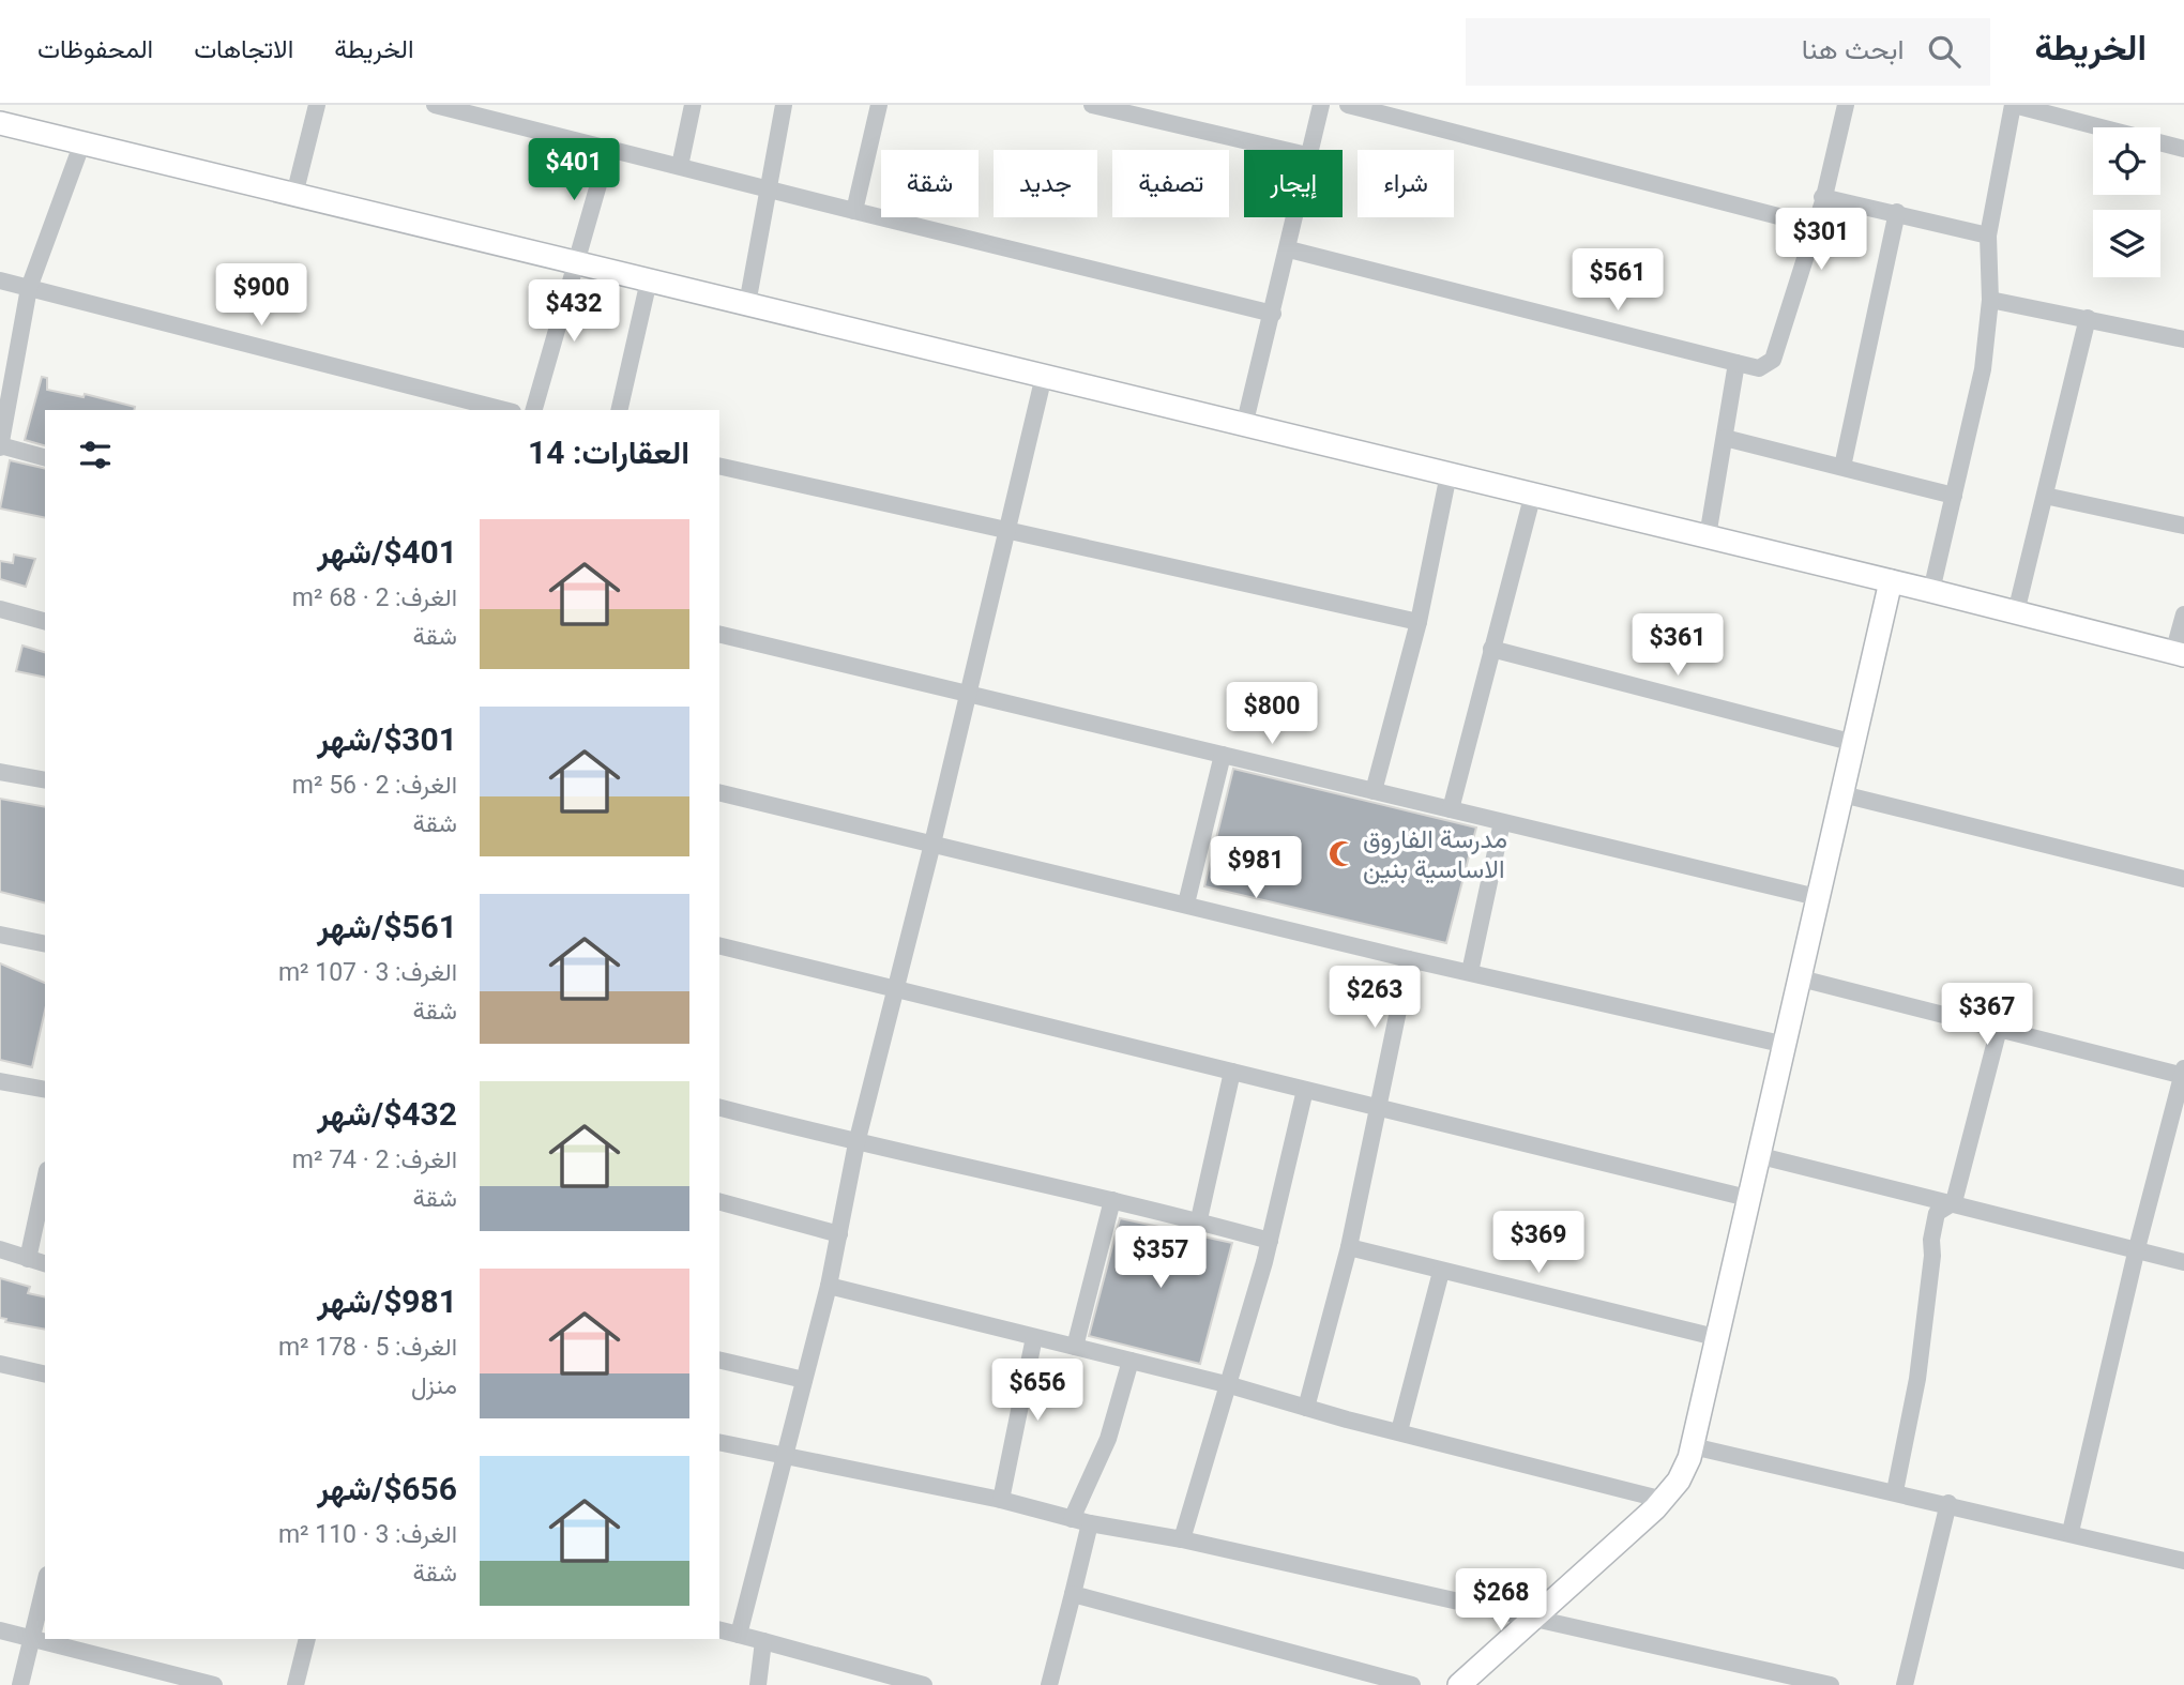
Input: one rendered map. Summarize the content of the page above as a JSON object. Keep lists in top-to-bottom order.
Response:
{
  "places": {
    "mosque": ["مدرسة الفاروق الاساسية بنين"]
  },
  "page": {
    "header": "الخريطة",
    "search": "ابحث هنا",
    "nav": ["الخريطة", "الاتجاهات", "المحفوظات"],
    "price": [
      "$401",
      "$301",
      "$561",
      "$900",
      "$432",
      "$361",
      "$800",
      "$981",
      "$263",
      "$367",
      "$369",
      "$357",
      "$656",
      "$268"
    ],
    "chip": [
      "شراء",
      "إيجار",
      "تصفية",
      "جديد",
      "شقة"
    ],
    "heading": "العقارات: 14",
    "list": [
      {
        "name": "$401/شهر",
        "note": "الغرف: 2 · 68 m² · شقة"
      },
      {
        "name": "$301/شهر",
        "note": "الغرف: 2 · 56 m² · شقة"
      },
      {
        "name": "$561/شهر",
        "note": "الغرف: 3 · 107 m² · شقة"
      },
      {
        "name": "$432/شهر",
        "note": "الغرف: 2 · 74 m² · شقة"
      },
      {
        "name": "$981/شهر",
        "note": "الغرف: 5 · 178 m² · منزل"
      },
      {
        "name": "$656/شهر",
        "note": "الغرف: 3 · 110 m² · شقة"
      }
    ]
  }
}
